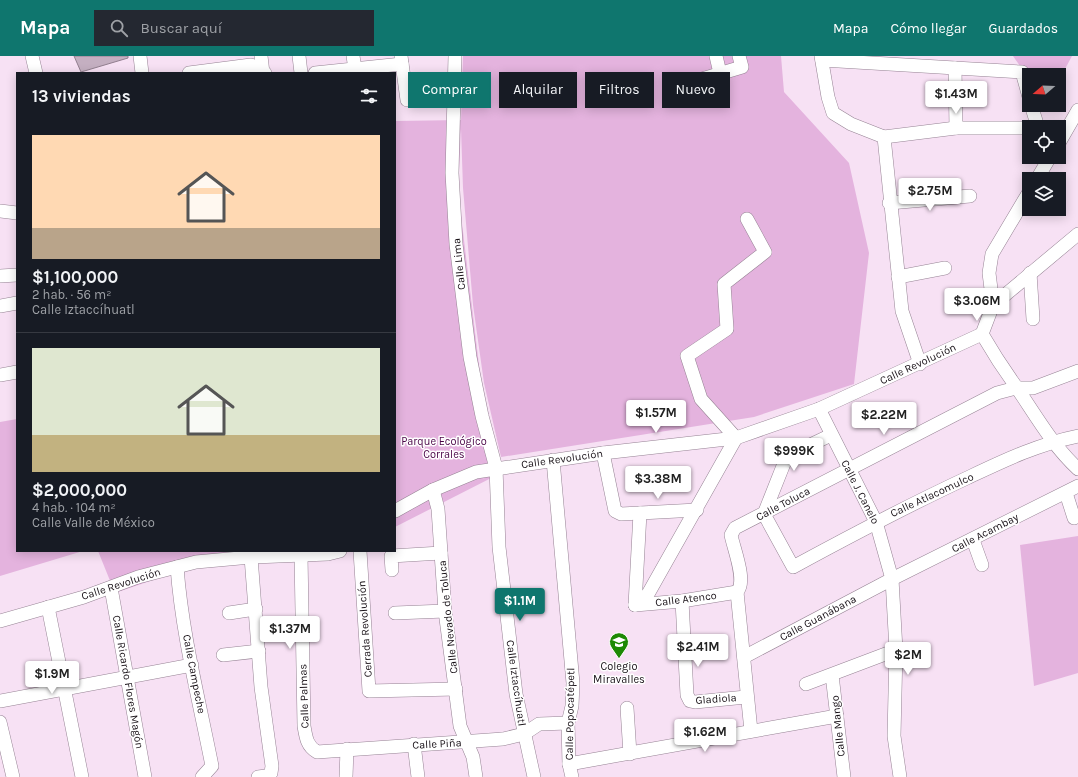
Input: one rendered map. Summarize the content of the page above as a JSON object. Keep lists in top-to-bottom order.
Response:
{
  "streets": {
    "street": [
      "Calle Lima",
      "Calle Revolución",
      "Calle J. Canelo",
      "Calle Atlacomulco",
      "Calle Toluca",
      "Calle Acambay",
      "Calle Atenco",
      "Calle Nevado de Toluca",
      "Calle Guanábana",
      "Cerrada Revolución",
      "Calle Campeche",
      "Calle Ricardo Flores Magón",
      "Calle Iztaccíhuatl",
      "Calle Palmas",
      "Gladiola",
      "Calle Popocatépetl",
      "Calle Mango",
      "Calle Piña"
    ]
  },
  "crossings": [
    ["Calle Lima", "Calle Revolución"],
    ["Calle Lima", "Calle Iztaccíhuatl"],
    ["Calle Revolución", "Calle J. Canelo"],
    ["Calle Revolución", "Calle Nevado de Toluca"],
    ["Calle Revolución", "Calle Campeche"],
    ["Calle Revolución", "Calle Ricardo Flores Magón"],
    ["Calle Revolución", "Calle Iztaccíhuatl"],
    ["Calle Revolución", "Calle Palmas"],
    ["Calle Revolución", "Calle Popocatépetl"],
    ["Calle J. Canelo", "Calle Atlacomulco"],
    ["Calle J. Canelo", "Calle Toluca"],
    ["Calle J. Canelo", "Calle Acambay"],
    ["Calle J. Canelo", "Calle Guanábana"],
    ["Calle Atlacomulco", "Calle Toluca"],
    ["Calle Toluca", "Calle Atenco"],
    ["Calle Toluca", "Calle Guanábana"],
    ["Calle Toluca", "Gladiola"],
    ["Calle Acambay", "Calle Guanábana"],
    ["Calle Atenco", "Gladiola"],
    ["Calle Nevado de Toluca", "Cerrada Revolución"],
    ["Calle Nevado de Toluca", "Calle Piña"],
    ["Calle Iztaccíhuatl", "Calle Piña"],
    ["Calle Palmas", "Calle Piña"],
    ["Calle Popocatépetl", "Calle Piña"]
  ],
  "parks": ["Parque Ecológico Corrales"],
  "places": {
    "school or university": ["Colegio Miravalles"]
  },
  "north": "left",
  "page": {
    "header": "Mapa",
    "search": "Buscar aquí",
    "nav": ["Mapa", "Cómo llegar", "Guardados"],
    "chip": [
      "Comprar",
      "Alquilar",
      "Filtros",
      "Nuevo"
    ],
    "heading": "13 viviendas",
    "price": [
      "$1.43M",
      "$2.75M",
      "$3.06M",
      "$1.57M",
      "$2.22M",
      "$999K",
      "$3.38M",
      "$1.1M",
      "$1.37M",
      "$2.41M",
      "$2M",
      "$1.9M",
      "$1.62M"
    ],
    "list": [
      {
        "name": "$1,100,000",
        "note": "2 hab. · 56 m² · Calle Iztaccíhuatl"
      },
      {
        "name": "$2,000,000",
        "note": "4 hab. · 104 m² · Calle Valle de México"
      }
    ]
  }
}
